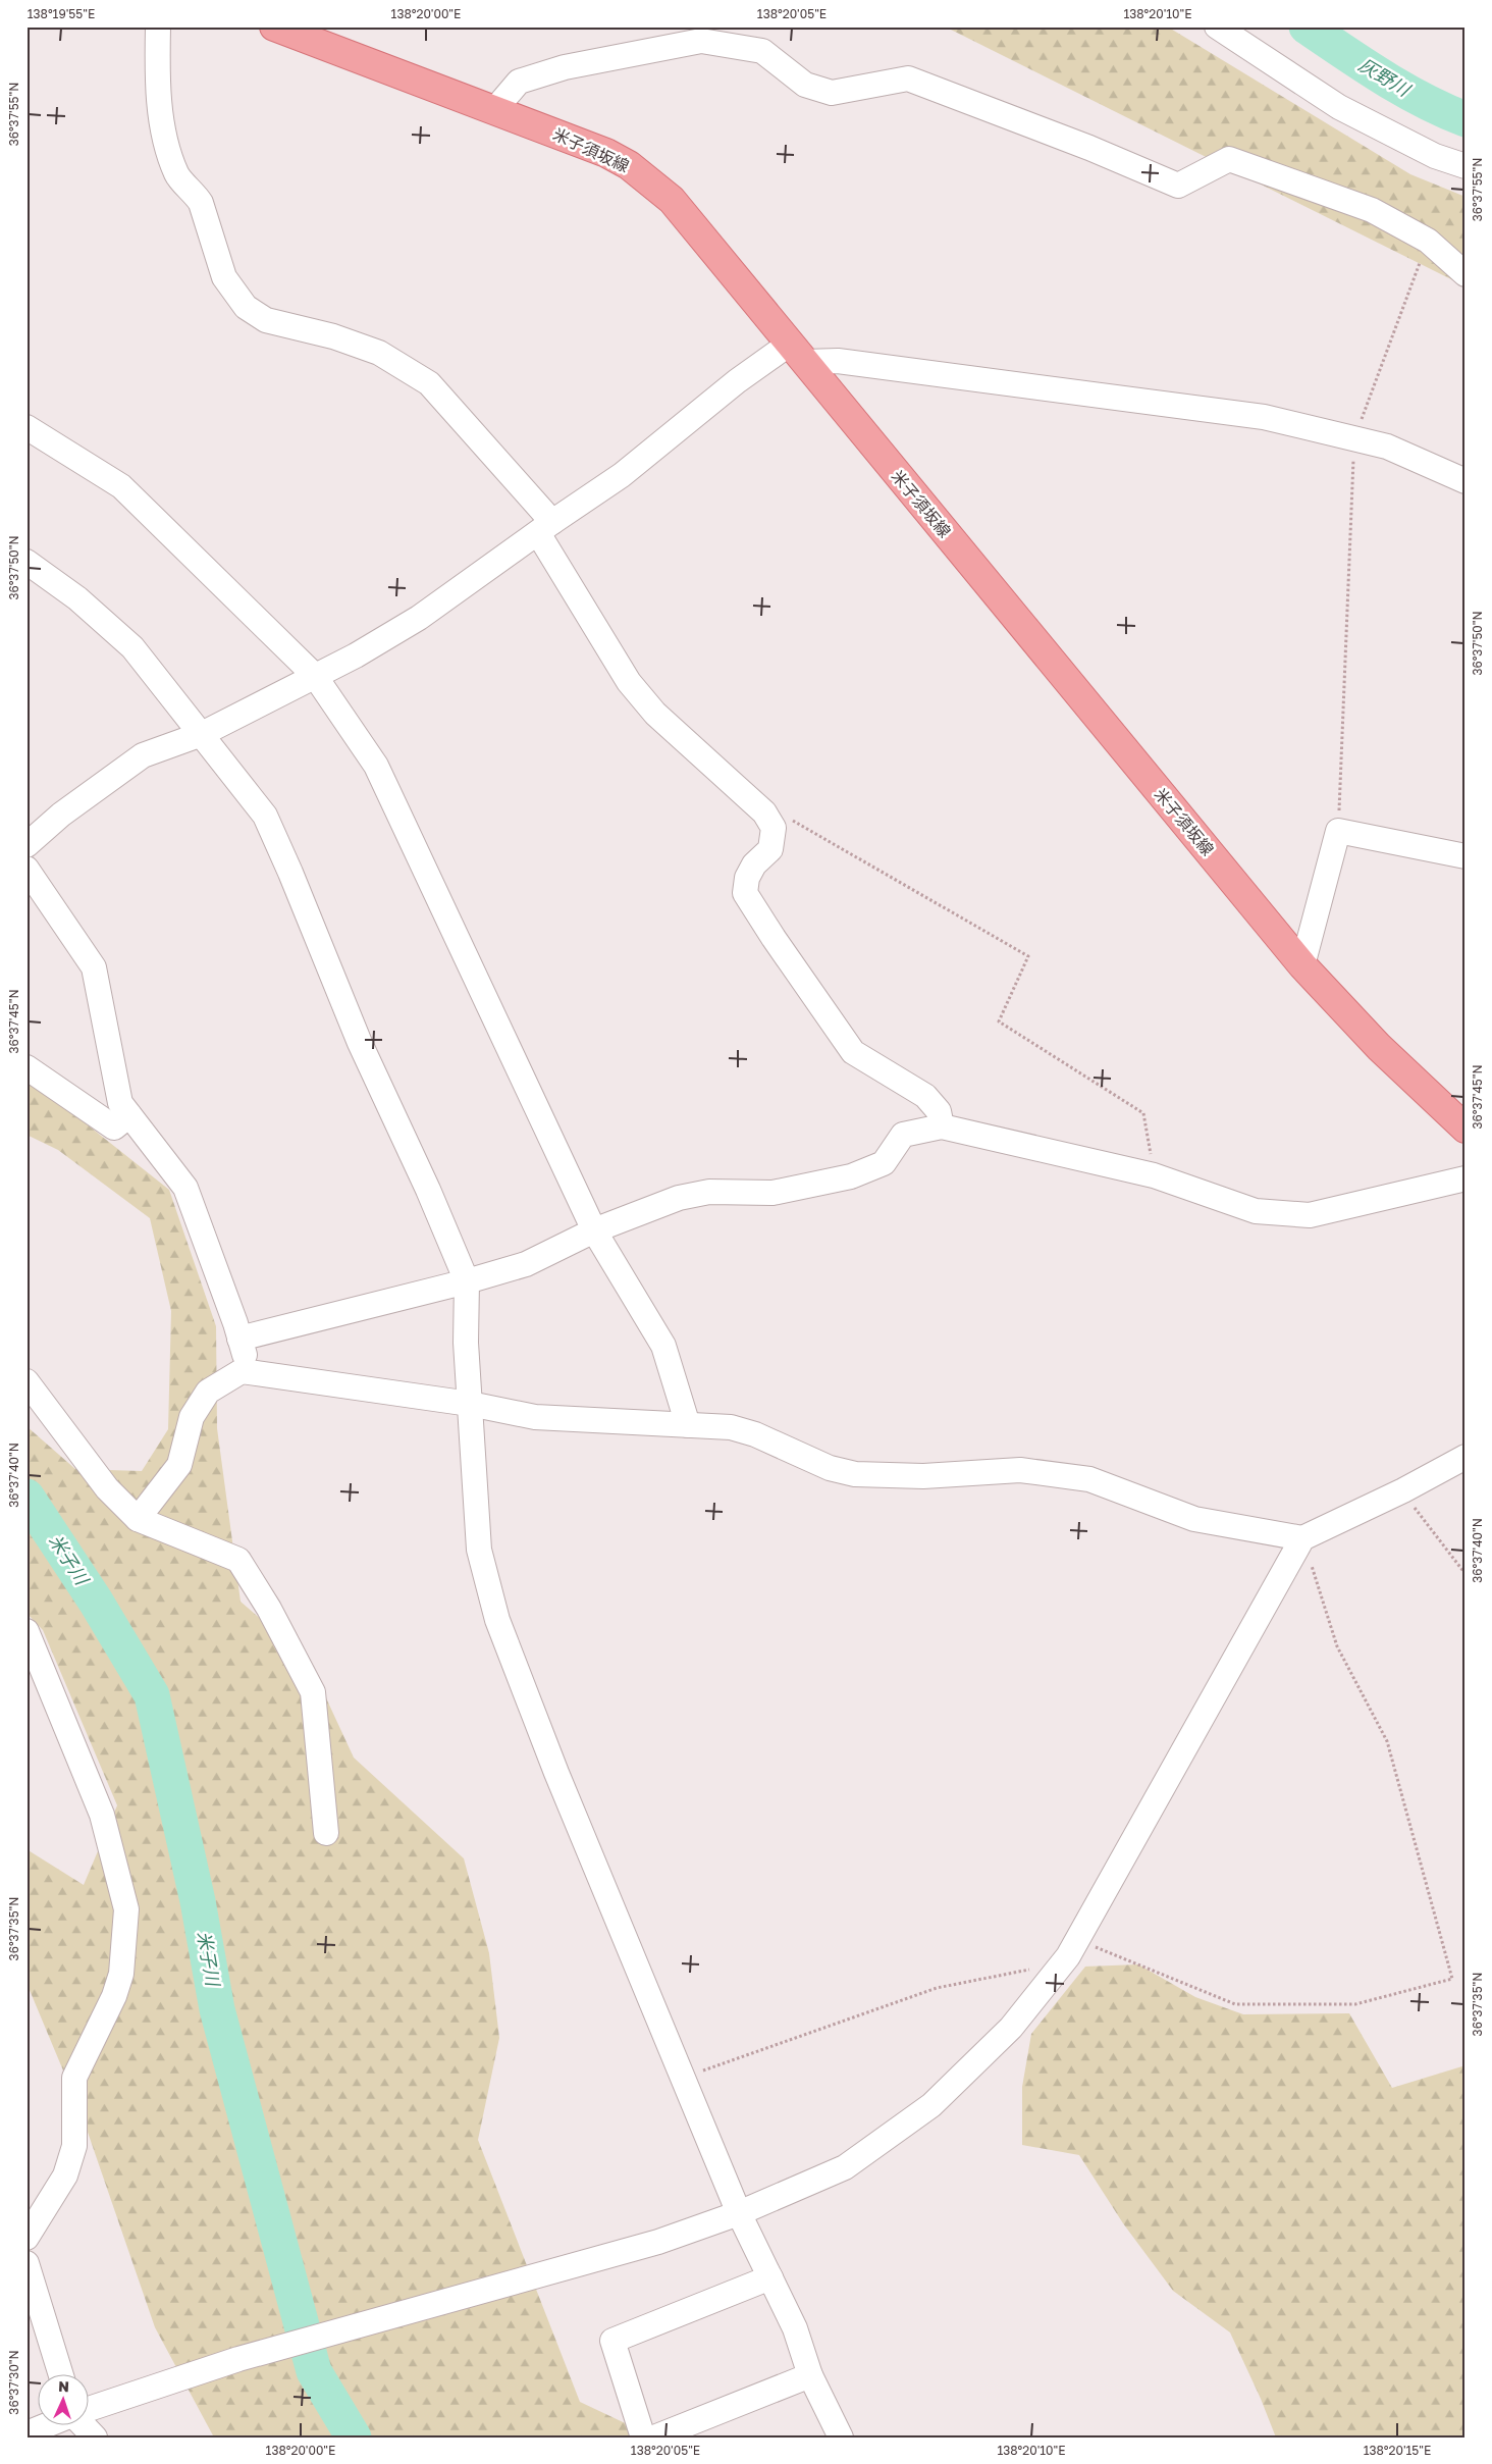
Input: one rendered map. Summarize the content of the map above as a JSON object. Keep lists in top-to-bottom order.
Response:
{
  "streets": {
    "main road": ["米子須坂線"]
  },
  "water": ["灰野川", "米子川"],
  "north": "top",
  "coordinates": [
    "138°19'55\"E",
    "138°20'00\"E",
    "138°20'05\"E",
    "138°20'10\"E",
    "36°37'55\"N",
    "36°37'50\"N",
    "36°37'45\"N",
    "36°37'40\"N",
    "36°37'35\"N",
    "36°37'30\"N",
    "138°20'15\"E"
  ]
}
